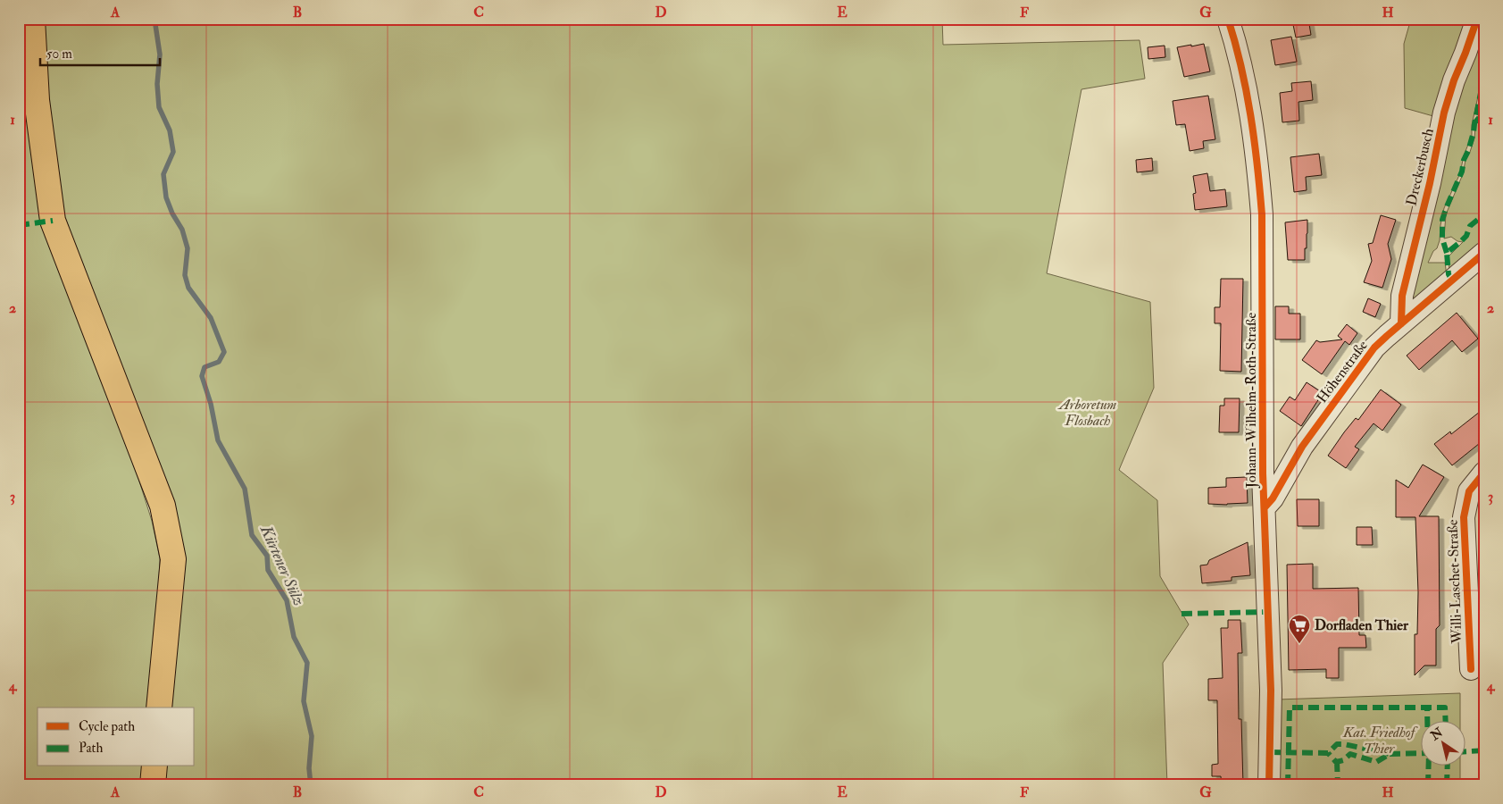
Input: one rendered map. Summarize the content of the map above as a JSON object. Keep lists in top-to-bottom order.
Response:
{
  "streets": {
    "street": [
      "Dreckerbusch",
      "Höhenstraße",
      "Johann-Wilhelm-Roth-Straße",
      "Willi-Laschet-Straße"
    ]
  },
  "crossings": [
    ["Dreckerbusch", "Höhenstraße"],
    ["Höhenstraße", "Johann-Wilhelm-Roth-Straße"]
  ],
  "water": ["Kürtener Sülz"],
  "parks": ["Arboretum Flosbach", "Kat. Friedhof Thier"],
  "places": {
    "supermarket": ["Dorfladen Thier"]
  },
  "legend": ["Cycle path", "Path"],
  "scale_bar": "50 m",
  "north": "top left",
  "grid": {
    "columns": [
      "A",
      "B",
      "C",
      "D",
      "E",
      "F",
      "G",
      "H"
    ],
    "rows": [
      "1",
      "2",
      "3",
      "4"
    ]
  }
}
